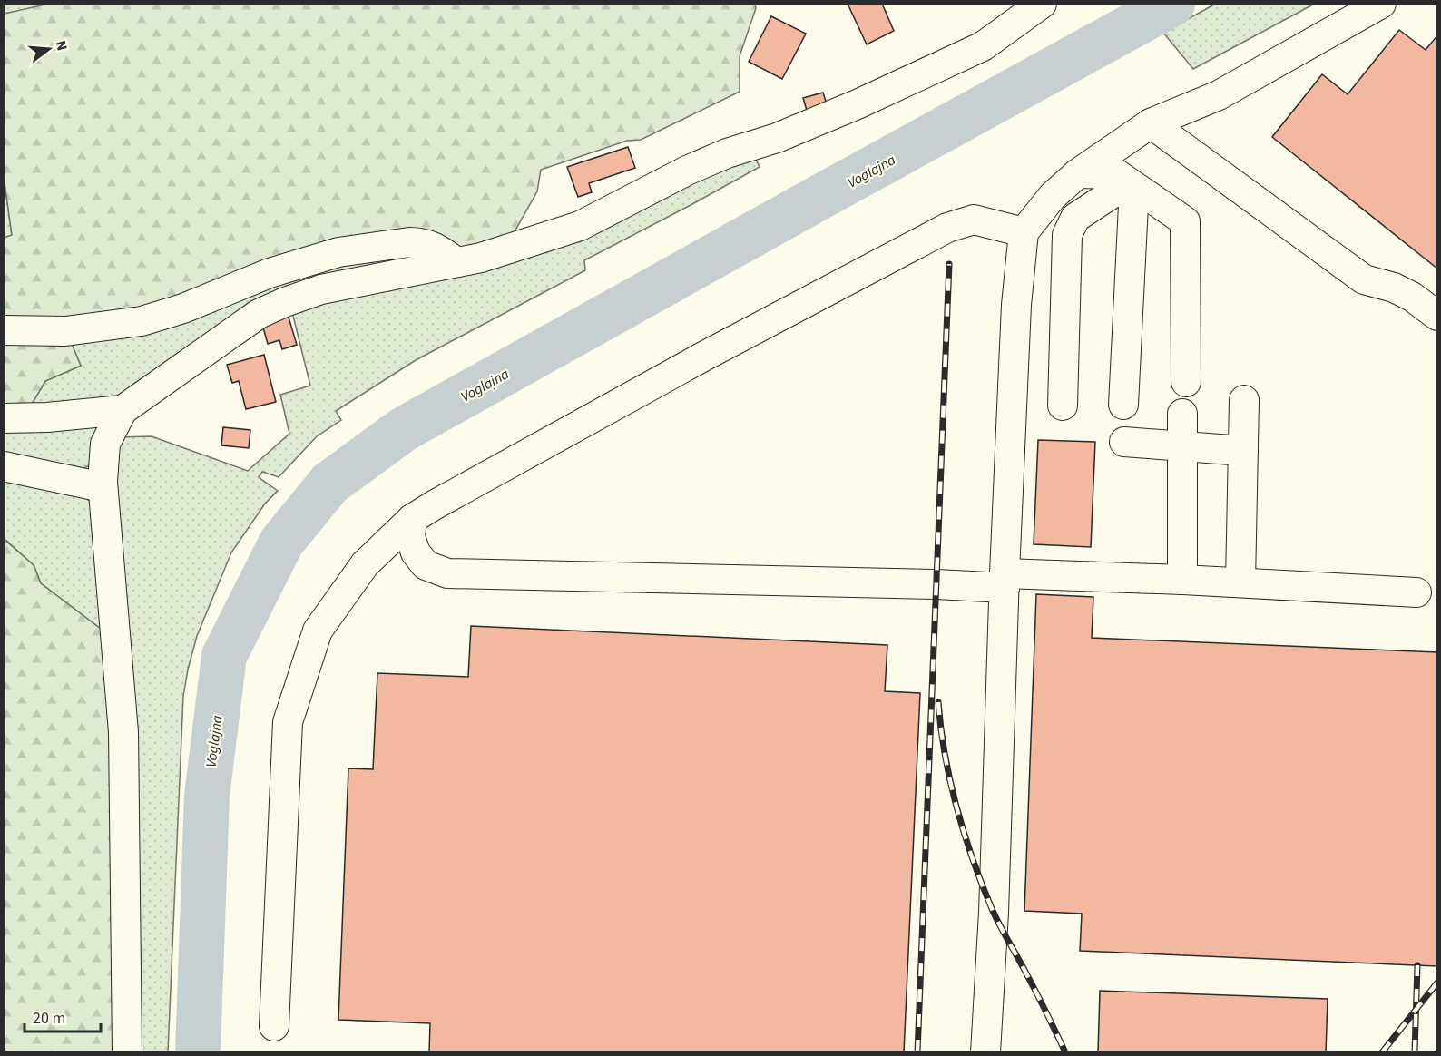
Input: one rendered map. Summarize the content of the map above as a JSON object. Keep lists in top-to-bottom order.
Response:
{
  "water": ["Voglajna"],
  "scale_bar": "20 m",
  "north": "right"
}
